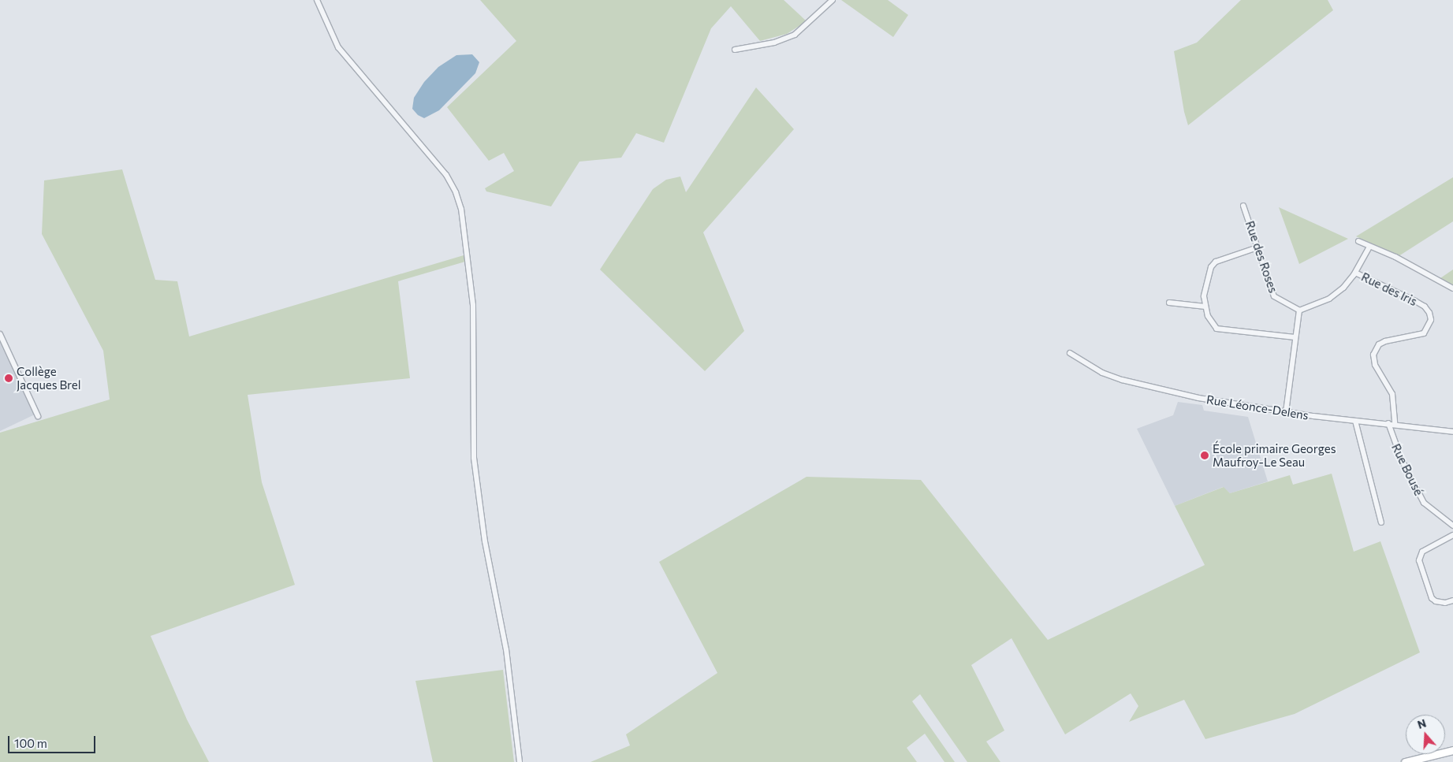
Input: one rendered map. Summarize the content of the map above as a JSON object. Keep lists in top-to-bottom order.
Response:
{
  "streets": {
    "street": [
      "Rue des Roses",
      "Rue des Iris",
      "Rue Léonce-Delens",
      "Rue Bousé"
    ]
  },
  "crossings": [
    ["Rue des Iris", "Rue Léonce-Delens"],
    ["Rue Léonce-Delens", "Rue Bousé"]
  ],
  "places": ["Collège Jacques Brel", "École primaire Georges Maufroy-Le Seau"],
  "scale_bar": "100 m",
  "north": "top"
}
